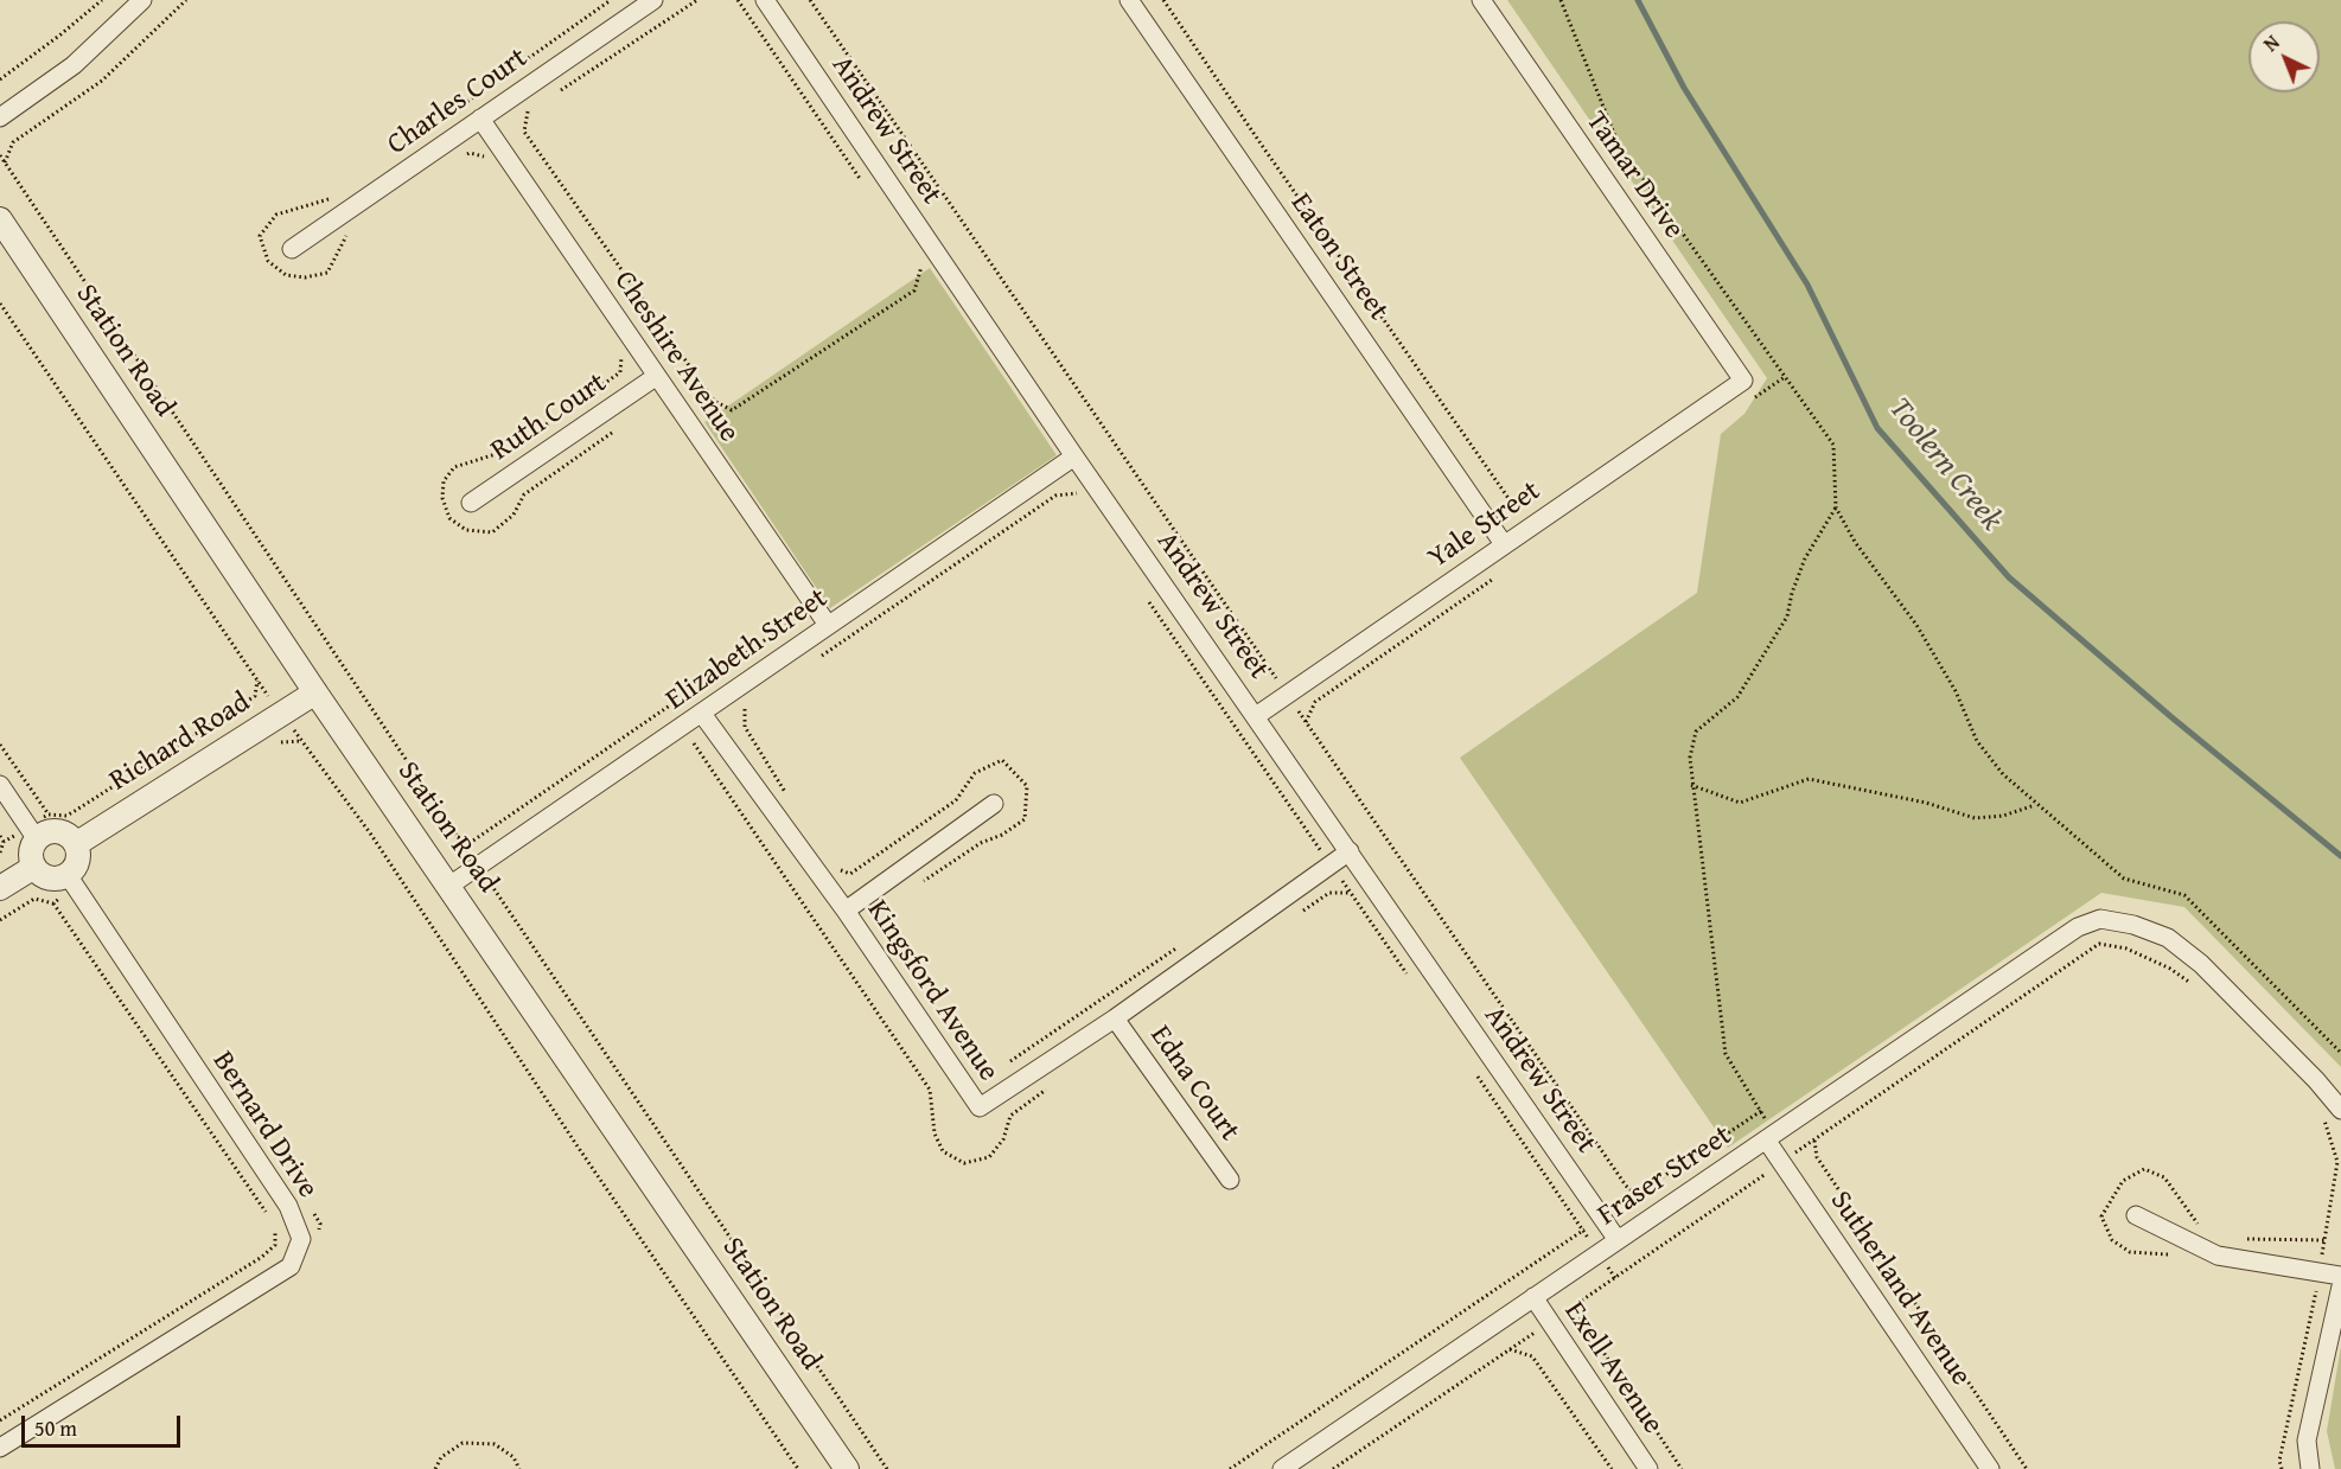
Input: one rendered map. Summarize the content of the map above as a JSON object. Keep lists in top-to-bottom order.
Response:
{
  "streets": {
    "street": [
      "Charles Court",
      "Andrew Street",
      "Tamar Drive",
      "Eaton Street",
      "Station Road",
      "Cheshire Avenue",
      "Ruth Court",
      "Yale Street",
      "Elizabeth Street",
      "Richard Road",
      "Kingsford Avenue",
      "Edna Court",
      "Bernard Drive",
      "Fraser Street",
      "Sutherland Avenue",
      "Exell Avenue"
    ]
  },
  "crossings": [
    ["Charles Court", "Cheshire Avenue"],
    ["Andrew Street", "Yale Street"],
    ["Andrew Street", "Elizabeth Street"],
    ["Andrew Street", "Kingsford Avenue"],
    ["Andrew Street", "Fraser Street"],
    ["Tamar Drive", "Yale Street"],
    ["Eaton Street", "Yale Street"],
    ["Station Road", "Elizabeth Street"],
    ["Station Road", "Richard Road"],
    ["Cheshire Avenue", "Ruth Court"],
    ["Cheshire Avenue", "Elizabeth Street"],
    ["Elizabeth Street", "Kingsford Avenue"],
    ["Richard Road", "Bernard Drive"],
    ["Kingsford Avenue", "Edna Court"],
    ["Fraser Street", "Sutherland Avenue"],
    ["Fraser Street", "Exell Avenue"]
  ],
  "water": ["Toolern Creek"],
  "scale_bar": "50 m",
  "north": "top left"
}
